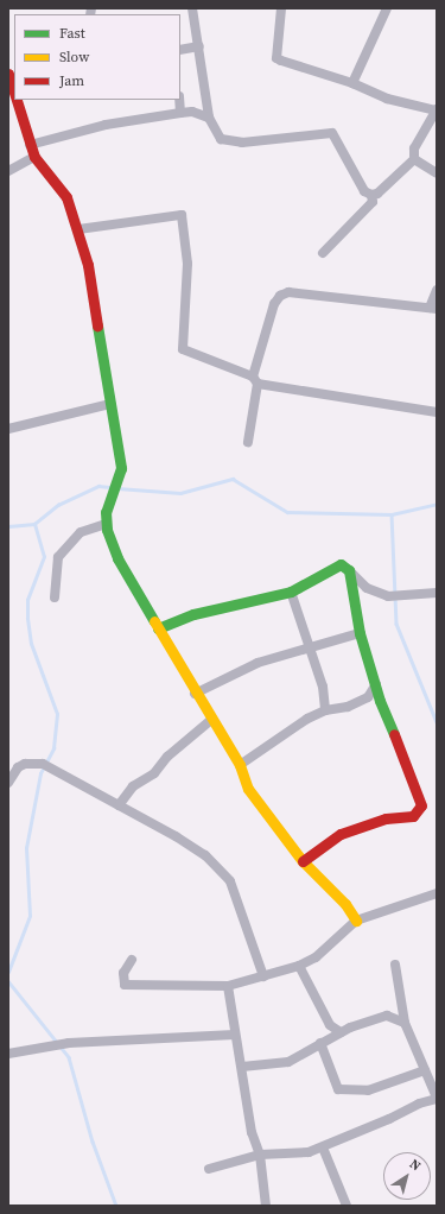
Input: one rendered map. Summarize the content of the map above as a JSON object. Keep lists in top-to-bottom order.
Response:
{
  "legend": ["Fast", "Slow", "Jam"],
  "north": "top right"
}
